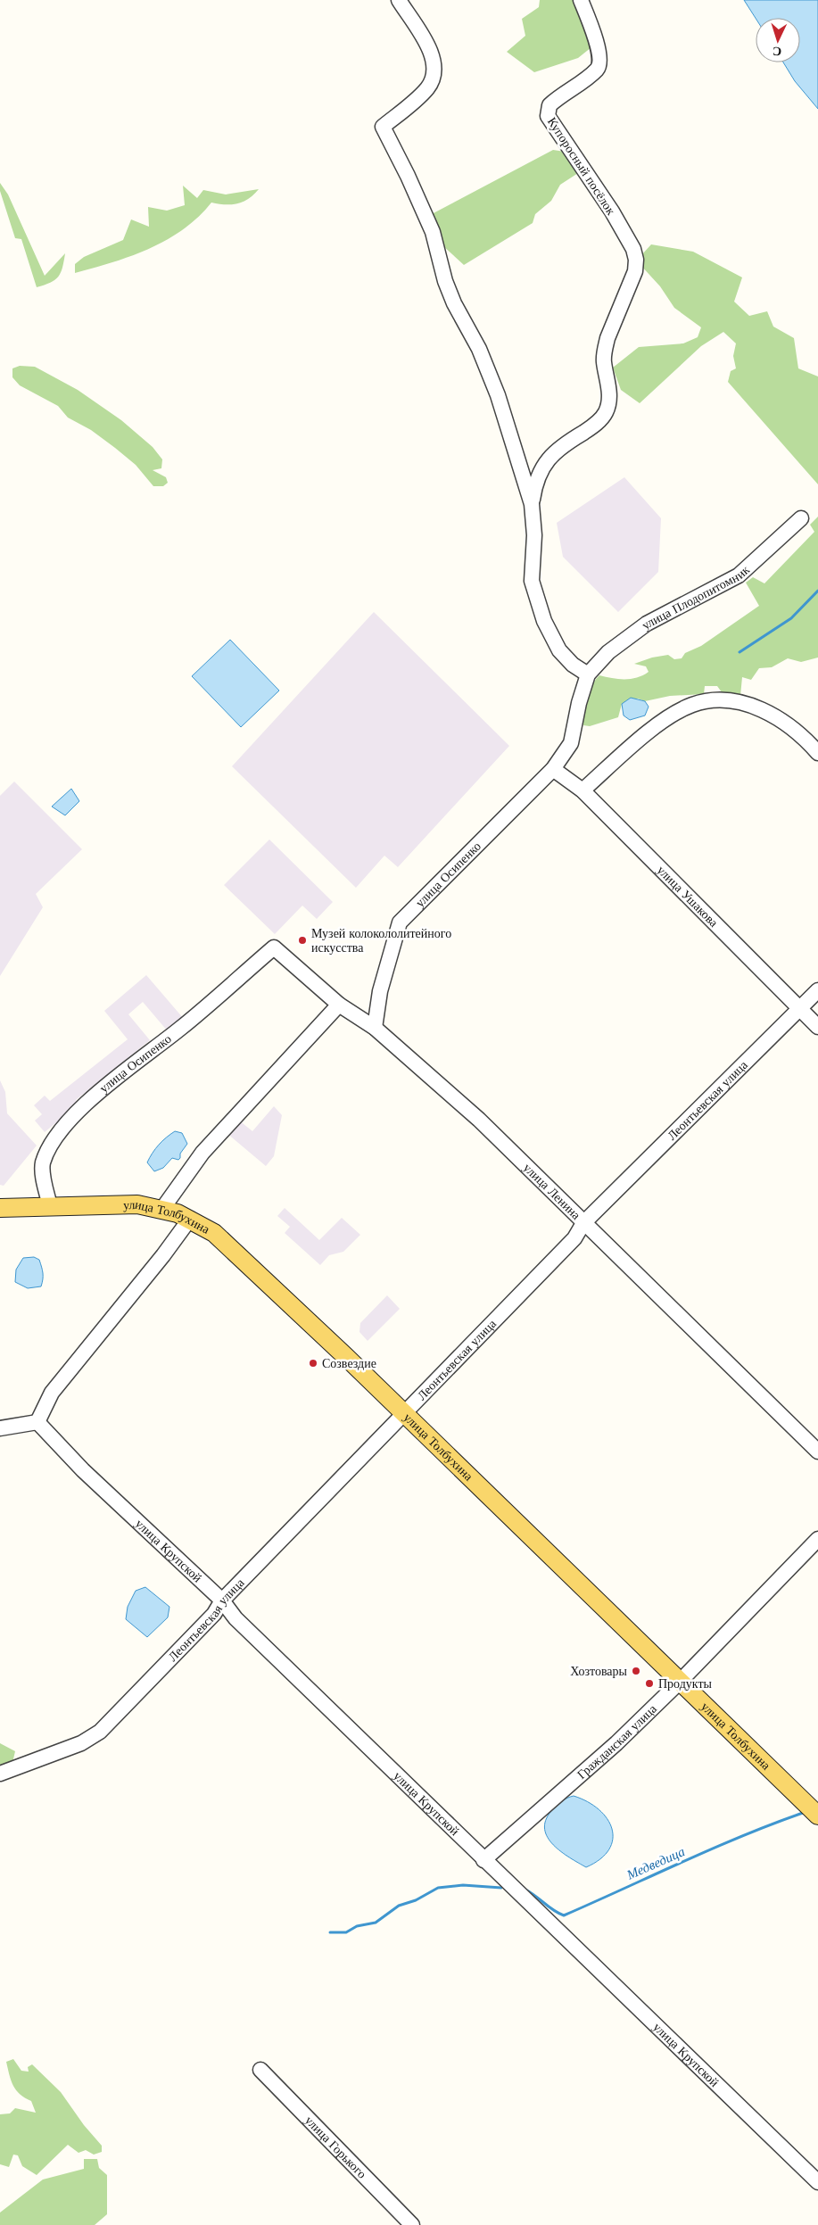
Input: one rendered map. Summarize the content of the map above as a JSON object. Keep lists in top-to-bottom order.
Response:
{
  "streets": {
    "main road": ["улица Толбухина"],
    "street": [
      "Купоросный посёлок",
      "улица Плодопитомник",
      "улица Осипенко",
      "улица Ушакова",
      "Леонтьевская улица",
      "улица Ленина",
      "улица Крупской",
      "Гражданская улица",
      "улица Горького"
    ]
  },
  "crossings": [
    ["улица Плодопитомник", "улица Осипенко"],
    ["улица Осипенко", "улица Ушакова"],
    ["улица Осипенко", "улица Ленина"],
    ["улица Осипенко", "улица Толбухина"],
    ["улица Ушакова", "Леонтьевская улица"],
    ["Леонтьевская улица", "улица Ленина"],
    ["Леонтьевская улица", "улица Толбухина"],
    ["Леонтьевская улица", "улица Крупской"],
    ["улица Толбухина", "Гражданская улица"],
    ["улица Крупской", "Гражданская улица"]
  ],
  "water": ["Медведица"],
  "places": [
    "Музей колокололитейного искусства",
    "Созвездие",
    "Хозтовары",
    "Продукты"
  ],
  "north": "bottom"
}
